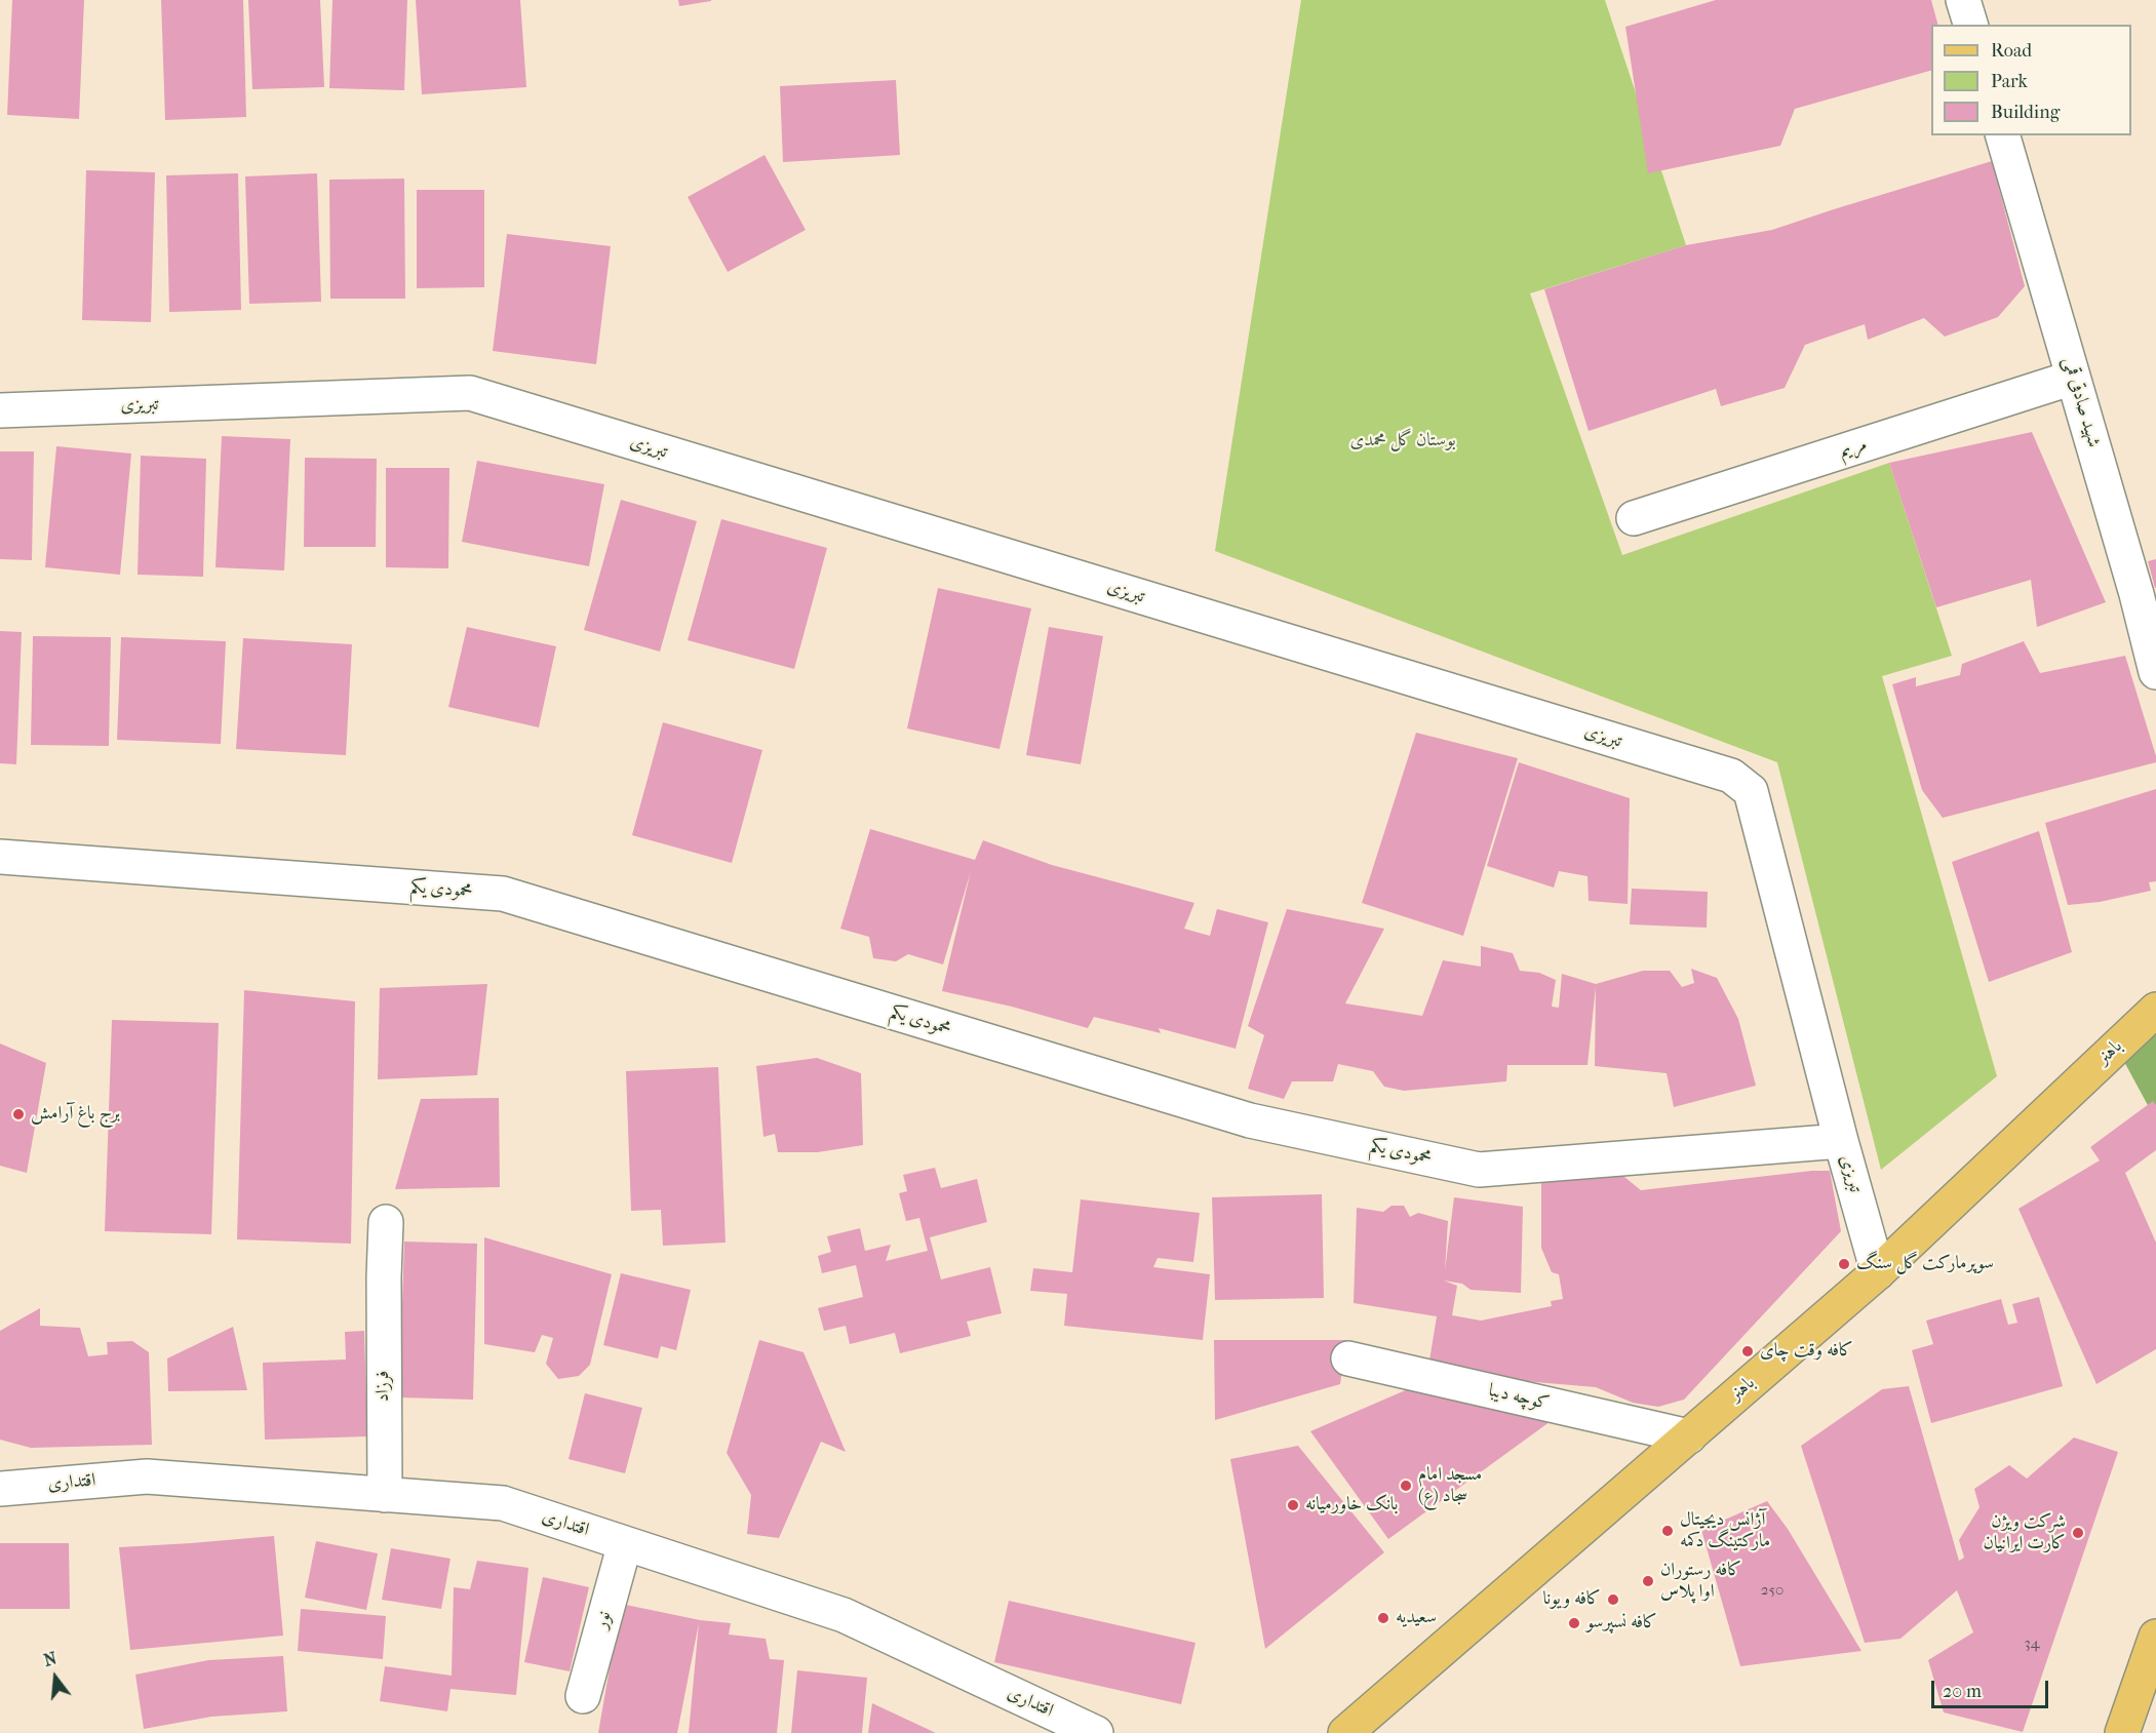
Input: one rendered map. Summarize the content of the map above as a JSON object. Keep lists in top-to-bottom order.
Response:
{
  "streets": {
    "main road": ["باهنر"],
    "street": [
      "شهید صادقی قمی",
      "تبریزی",
      "مریم",
      "محمودی یکم",
      "فرزاد",
      "کوچه دیبا",
      "اقتداری",
      "نور"
    ]
  },
  "crossings": [
    ["شهید صادقی قمی", "مریم"],
    ["تبریزی", "محمودی یکم"],
    ["تبریزی", "باهنر"],
    ["باهنر", "کوچه دیبا"],
    ["فرزاد", "اقتداری"],
    ["اقتداری", "نور"]
  ],
  "parks": ["بوستان گل محمدی"],
  "places": [
    "برج باغ آرامش",
    "سوپرمارکت گل سنگ",
    "کافه وقت چای",
    "مسجد امام سجاد (ع)",
    "بانک خاورمیانه",
    "آژانس دیجیتال مارکتینگ دکمه",
    "شرکت ویژن کارت ایرانیان",
    "کافه رستوران اوا پلاس",
    "کافه ویونا",
    "سعیدیه",
    "کافه نسپرسو"
  ],
  "house_numbers": ["250", "34"],
  "legend": ["Road", "Park", "Building"],
  "scale_bar": "20 m",
  "north": "top"
}
